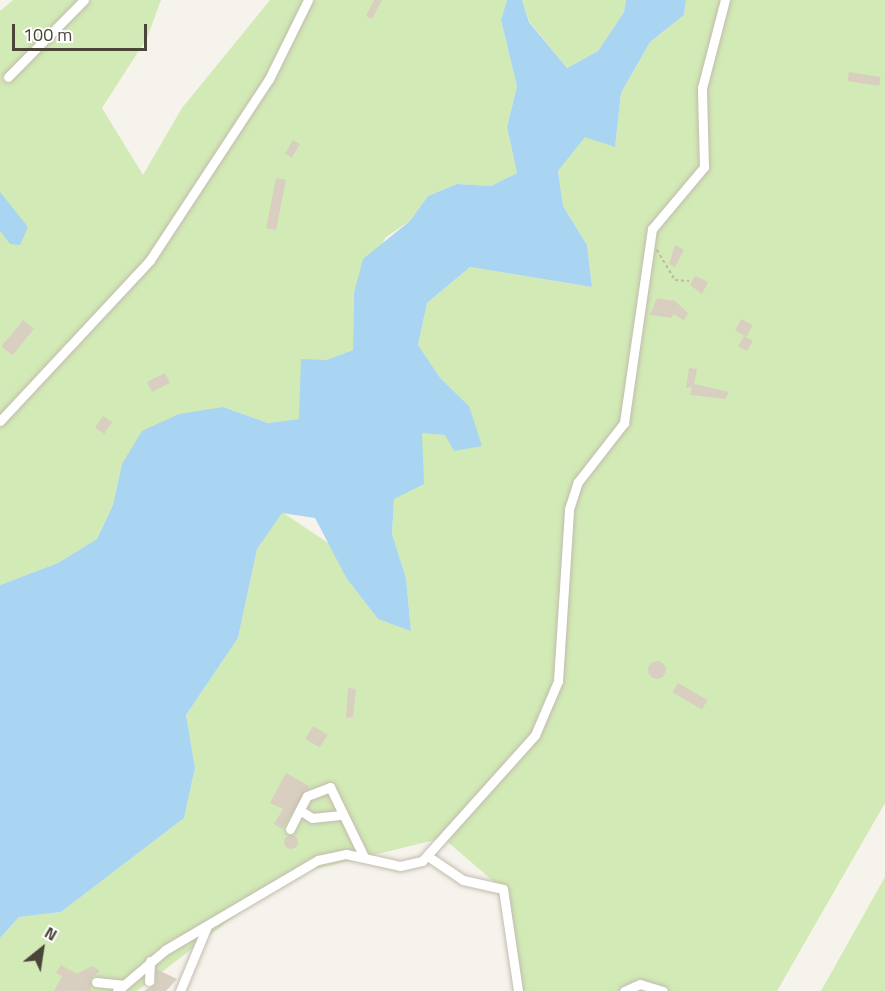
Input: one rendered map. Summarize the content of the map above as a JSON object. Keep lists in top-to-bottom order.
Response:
{
  "scale_bar": "100 m",
  "north": "top right"
}
